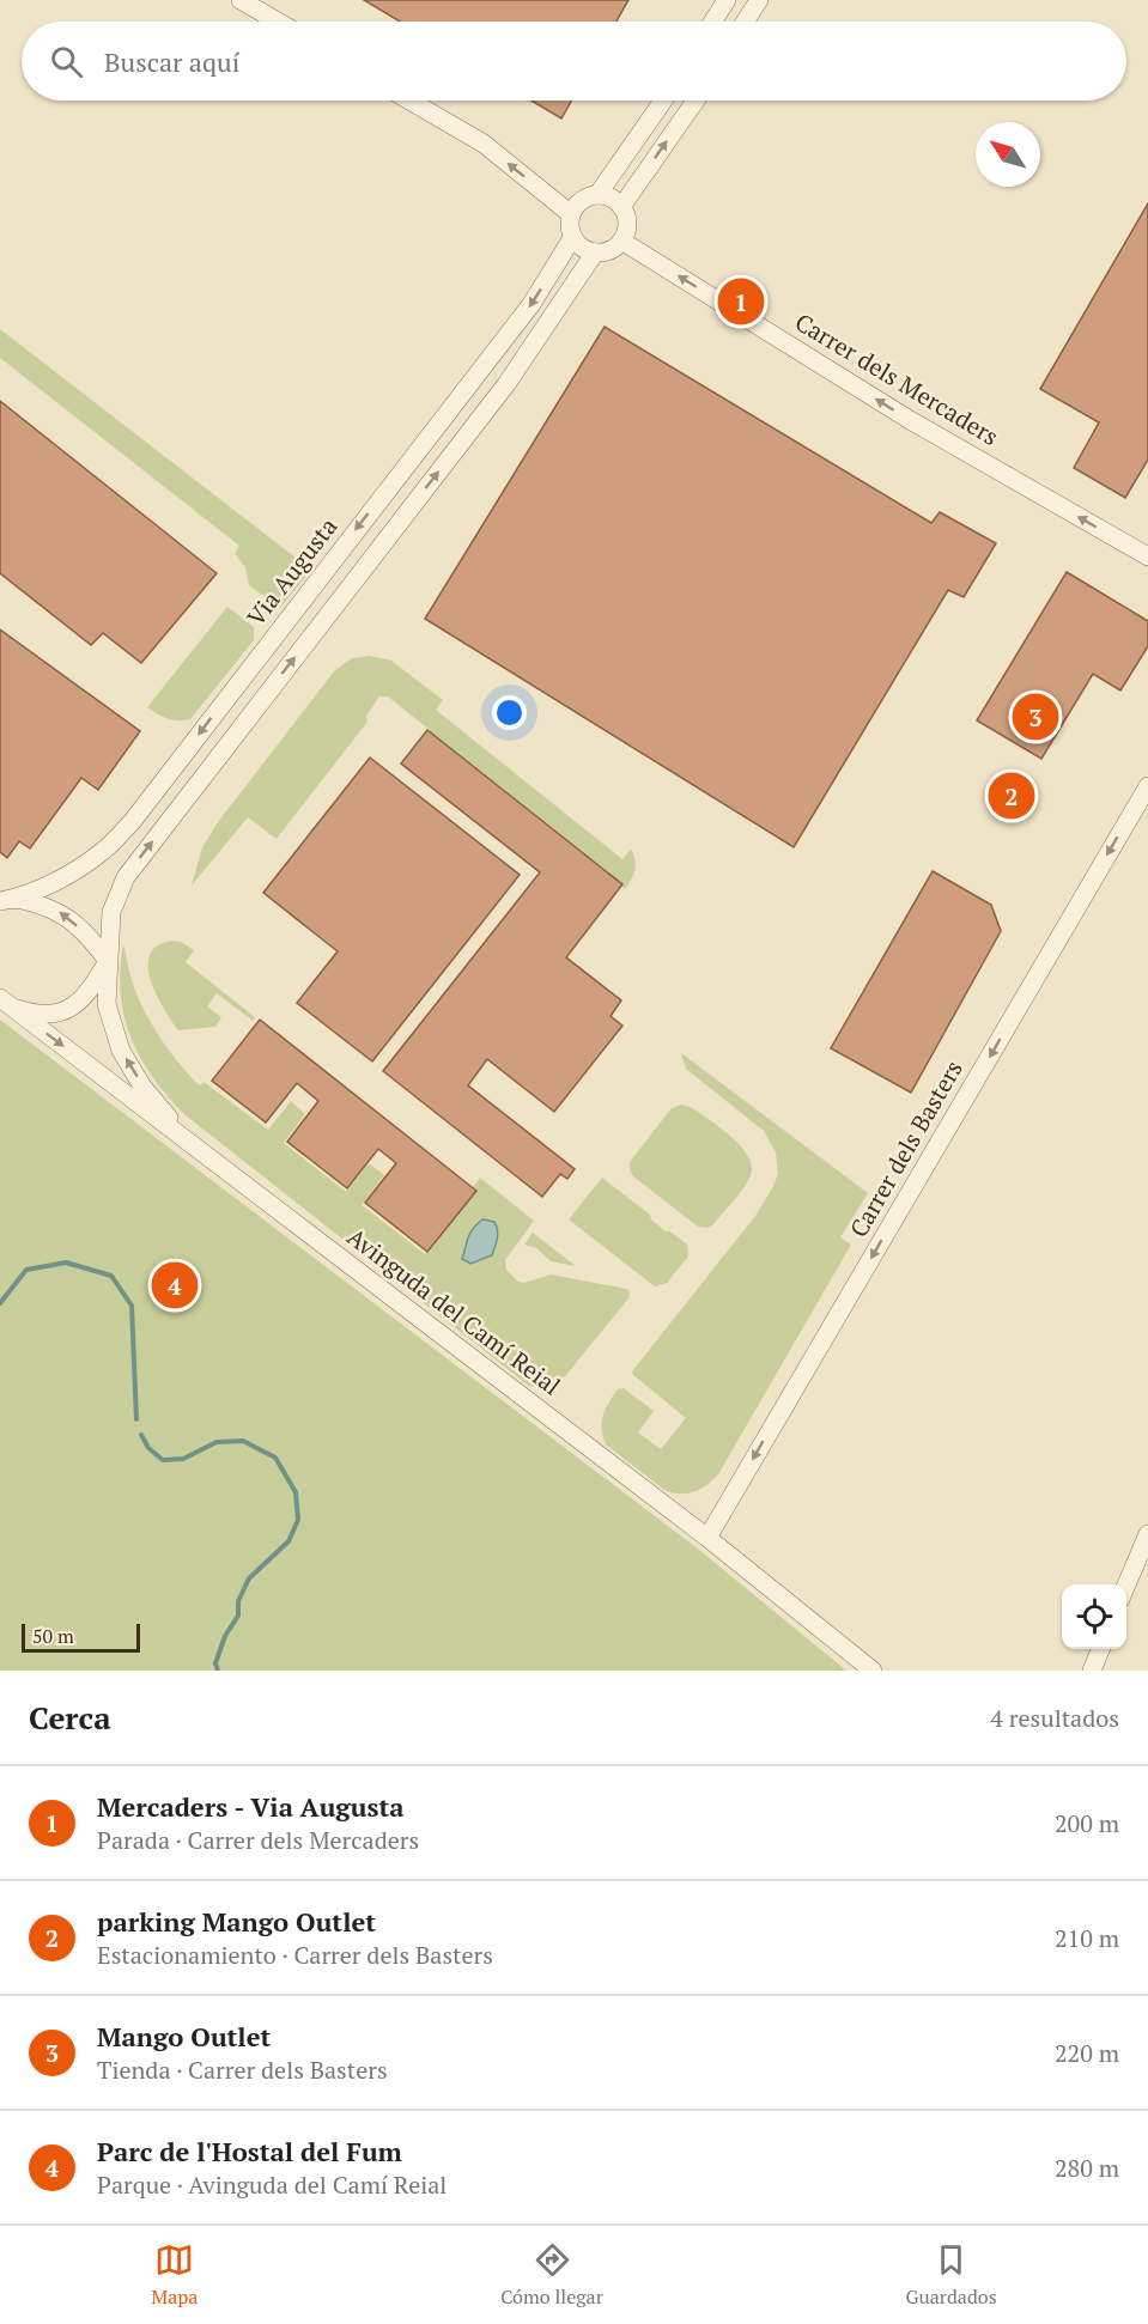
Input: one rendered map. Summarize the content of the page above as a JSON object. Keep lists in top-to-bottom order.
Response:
{
  "streets": {
    "street": [
      "Carrer dels Mercaders",
      "Via Augusta",
      "Carrer dels Basters",
      "Avinguda del Camí Reial"
    ]
  },
  "crossings": [
    ["Carrer dels Mercaders", "Via Augusta"],
    ["Carrer dels Basters", "Avinguda del Camí Reial"]
  ],
  "one_way": ["Carrer dels Mercaders", "Carrer dels Basters"],
  "scale_bar": "50 m",
  "north": "top left",
  "page": {
    "search": "Buscar aquí",
    "pins": [
      "1",
      "3",
      "2",
      "4"
    ],
    "scale": "50 m",
    "heading": ["Cerca", "4 resultados"],
    "list": [
      {
        "mark": "1",
        "name": "Mercaders - Via Augusta",
        "note": "Parada · Carrer dels Mercaders",
        "value": "200 m"
      },
      {
        "mark": "2",
        "name": "parking Mango Outlet",
        "note": "Estacionamiento · Carrer dels Basters",
        "value": "210 m"
      },
      {
        "mark": "3",
        "name": "Mango Outlet",
        "note": "Tienda · Carrer dels Basters",
        "value": "220 m"
      },
      {
        "mark": "4",
        "name": "Parc de l'Hostal del Fum",
        "note": "Parque · Avinguda del Camí Reial",
        "value": "280 m"
      }
    ],
    "nav": ["Mapa", "Cómo llegar", "Guardados"]
  }
}
